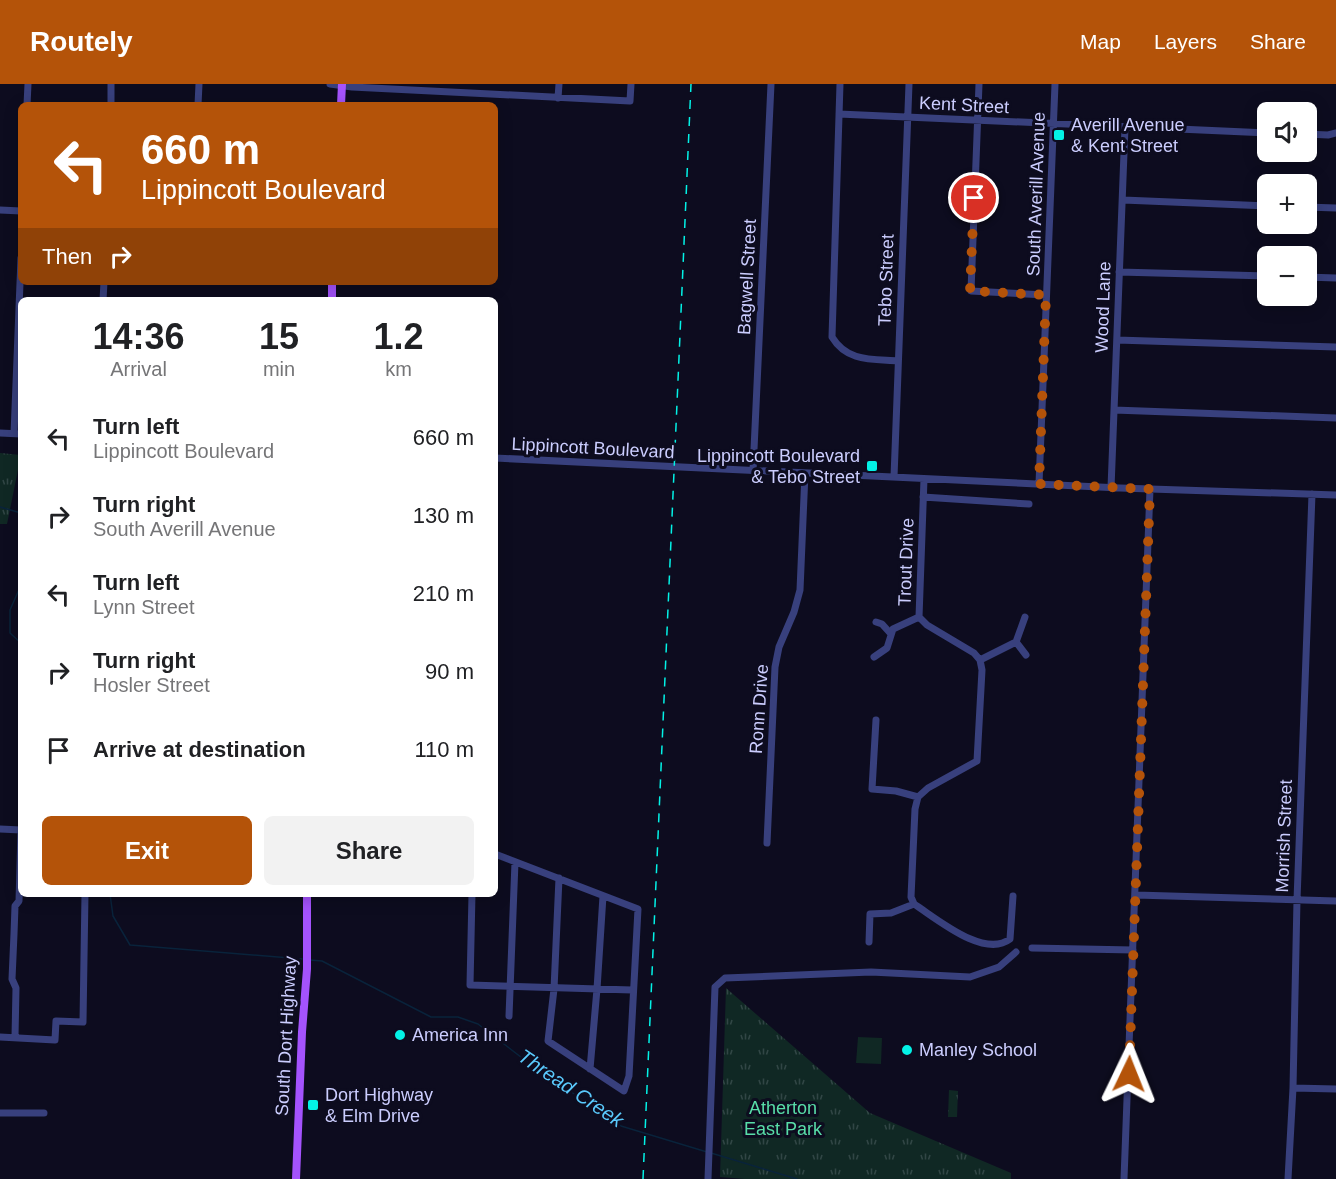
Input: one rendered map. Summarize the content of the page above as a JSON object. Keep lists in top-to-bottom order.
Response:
{
  "streets": {
    "main road": ["South Dort Highway"],
    "street": [
      "Kent Street",
      "South Averill Avenue",
      "Bagwell Street",
      "Tebo Street",
      "Wood Lane",
      "Lippincott Boulevard",
      "Trout Drive",
      "Ronn Drive",
      "Morrish Street"
    ]
  },
  "crossings": [
    ["Kent Street", "South Averill Avenue"],
    ["Kent Street", "Tebo Street"],
    ["Kent Street", "Wood Lane"],
    ["South Averill Avenue", "Lippincott Boulevard"],
    ["Bagwell Street", "Lippincott Boulevard"],
    ["Tebo Street", "Lippincott Boulevard"],
    ["Wood Lane", "Lippincott Boulevard"],
    ["Lippincott Boulevard", "Trout Drive"],
    ["Lippincott Boulevard", "Ronn Drive"],
    ["Lippincott Boulevard", "Morrish Street"]
  ],
  "water": ["Thread Creek"],
  "parks": ["Atherton East Park"],
  "places": {
    "transit": ["Averill Avenue & Kent Street", "Lippincott Boulevard & Tebo Street", "Dort Highway & Elm Drive"],
    "other": ["America Inn", "Manley School"]
  },
  "page": {
    "header": "Routely",
    "nav": ["Map", "Layers", "Share"],
    "map_buttons": ["+", "−"],
    "turn": ["660 m", "Lippincott Boulevard"],
    "then": "Then",
    "eta": [
      "14:36",
      "Arrival",
      "15",
      "min",
      "1.2",
      "km"
    ],
    "list": [
      {
        "name": "Turn left",
        "note": "Lippincott Boulevard",
        "value": "660 m"
      },
      {
        "name": "Turn right",
        "note": "South Averill Avenue",
        "value": "130 m"
      },
      {
        "name": "Turn left",
        "note": "Lynn Street",
        "value": "210 m"
      },
      {
        "name": "Turn right",
        "note": "Hosler Street",
        "value": "90 m"
      },
      {
        "name": "Arrive at destination",
        "value": "110 m"
      }
    ],
    "buttons": ["Exit", "Share"]
  }
}
